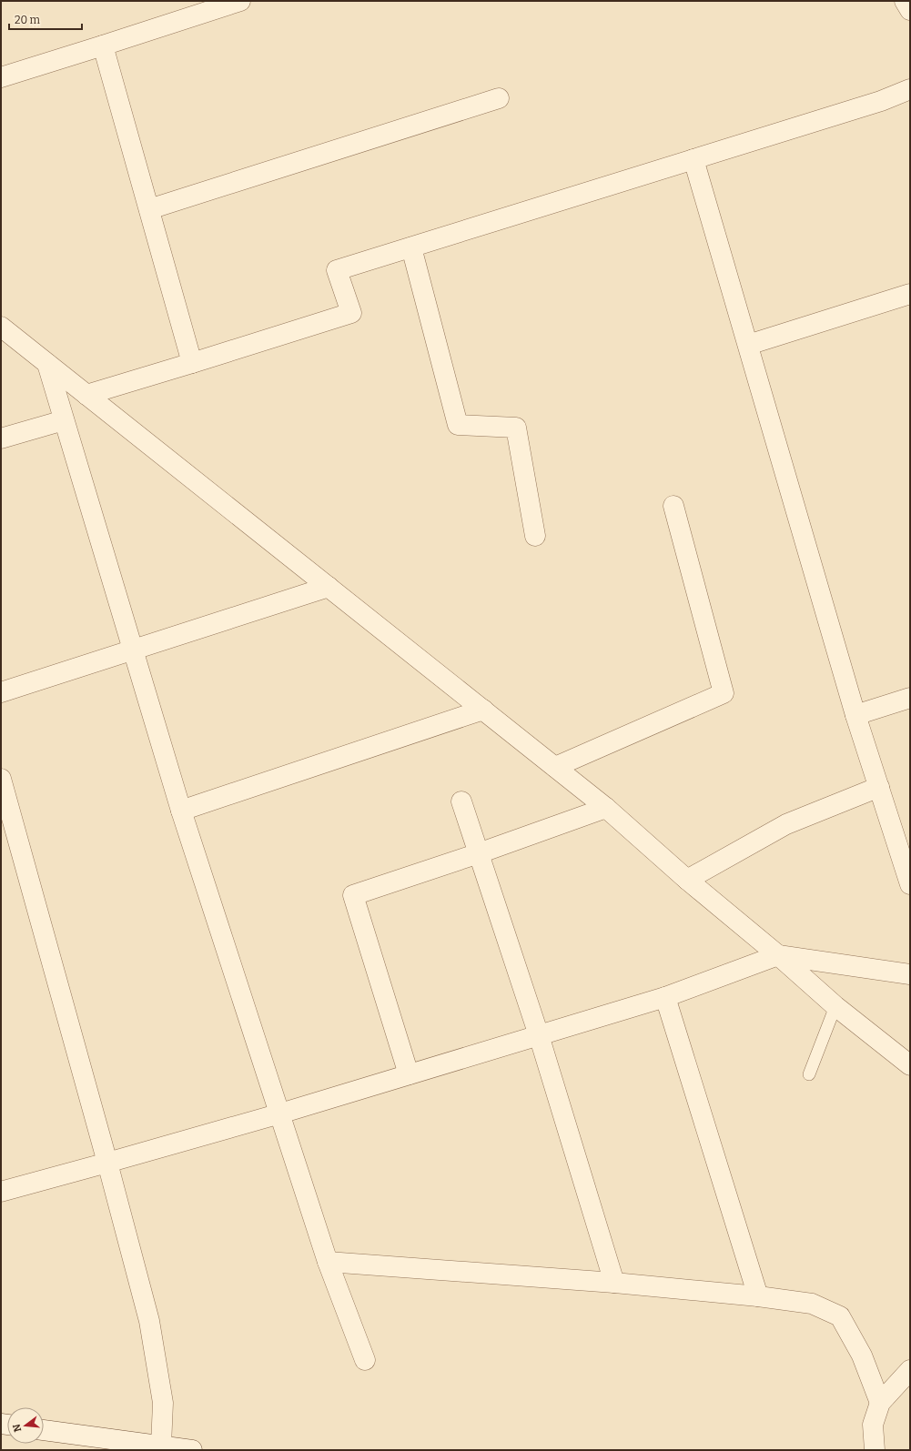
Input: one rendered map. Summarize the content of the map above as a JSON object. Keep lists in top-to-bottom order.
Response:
{
  "scale_bar": "20 m",
  "north": "left"
}
